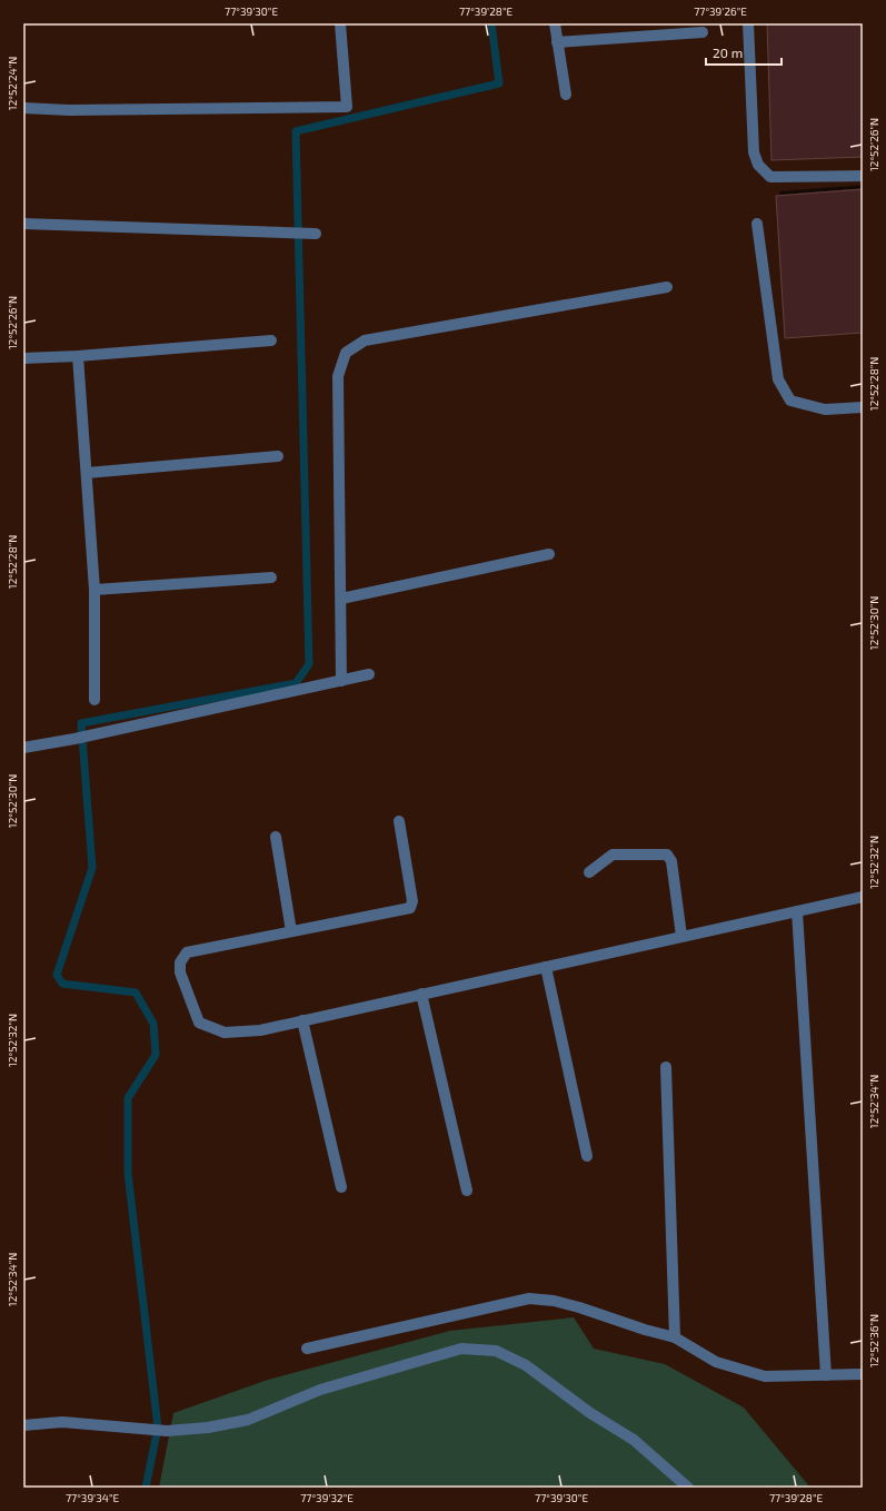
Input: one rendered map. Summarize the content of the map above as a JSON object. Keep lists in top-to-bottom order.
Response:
{
  "scale_bar": "20 m",
  "coordinates": [
    "77°39'30\"E",
    "77°39'28\"E",
    "77°39'26\"E",
    "12°52'24\"N",
    "12°52'26\"N",
    "12°52'28\"N",
    "12°52'30\"N",
    "12°52'32\"N",
    "12°52'34\"N",
    "12°52'36\"N",
    "77°39'34\"E",
    "77°39'32\"E"
  ]
}
